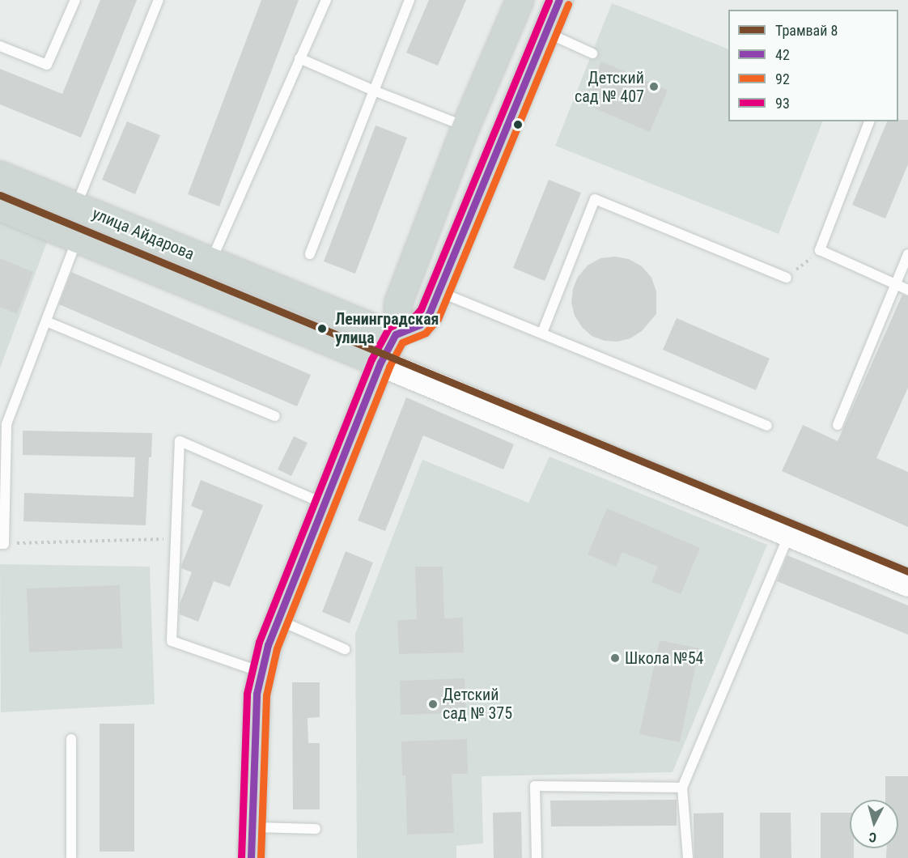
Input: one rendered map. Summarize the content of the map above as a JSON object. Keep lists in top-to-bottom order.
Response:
{
  "streets": {
    "main road": ["улица Айдарова"]
  },
  "places": [
    "Детский сад № 407",
    "Ленинградская улица",
    "Школа №54",
    "Детский сад № 375"
  ],
  "lines": [
    "transit line 42",
    "transit line 93",
    "transit line 92",
    "tram line 8"
  ],
  "legend": [
    "Трамвай 8",
    "42",
    "92",
    "93"
  ],
  "north": "bottom"
}
